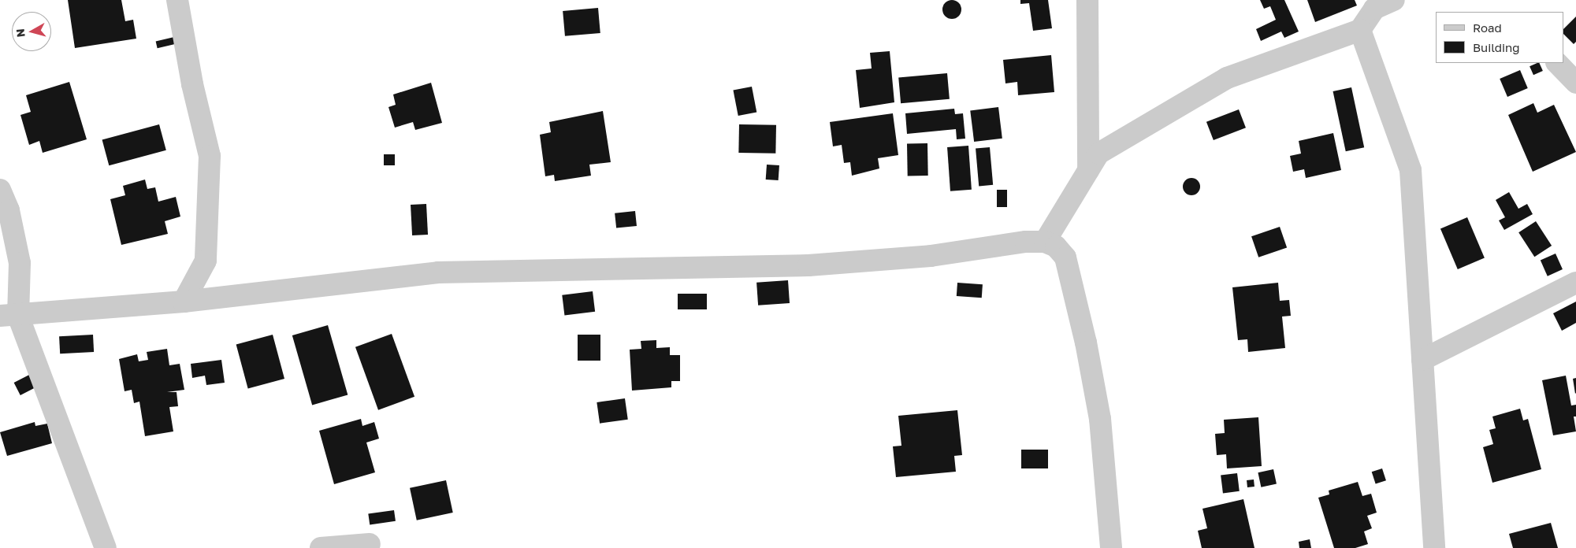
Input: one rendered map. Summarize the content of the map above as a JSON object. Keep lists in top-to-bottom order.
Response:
{
  "legend": ["Road", "Building"],
  "north": "left"
}
